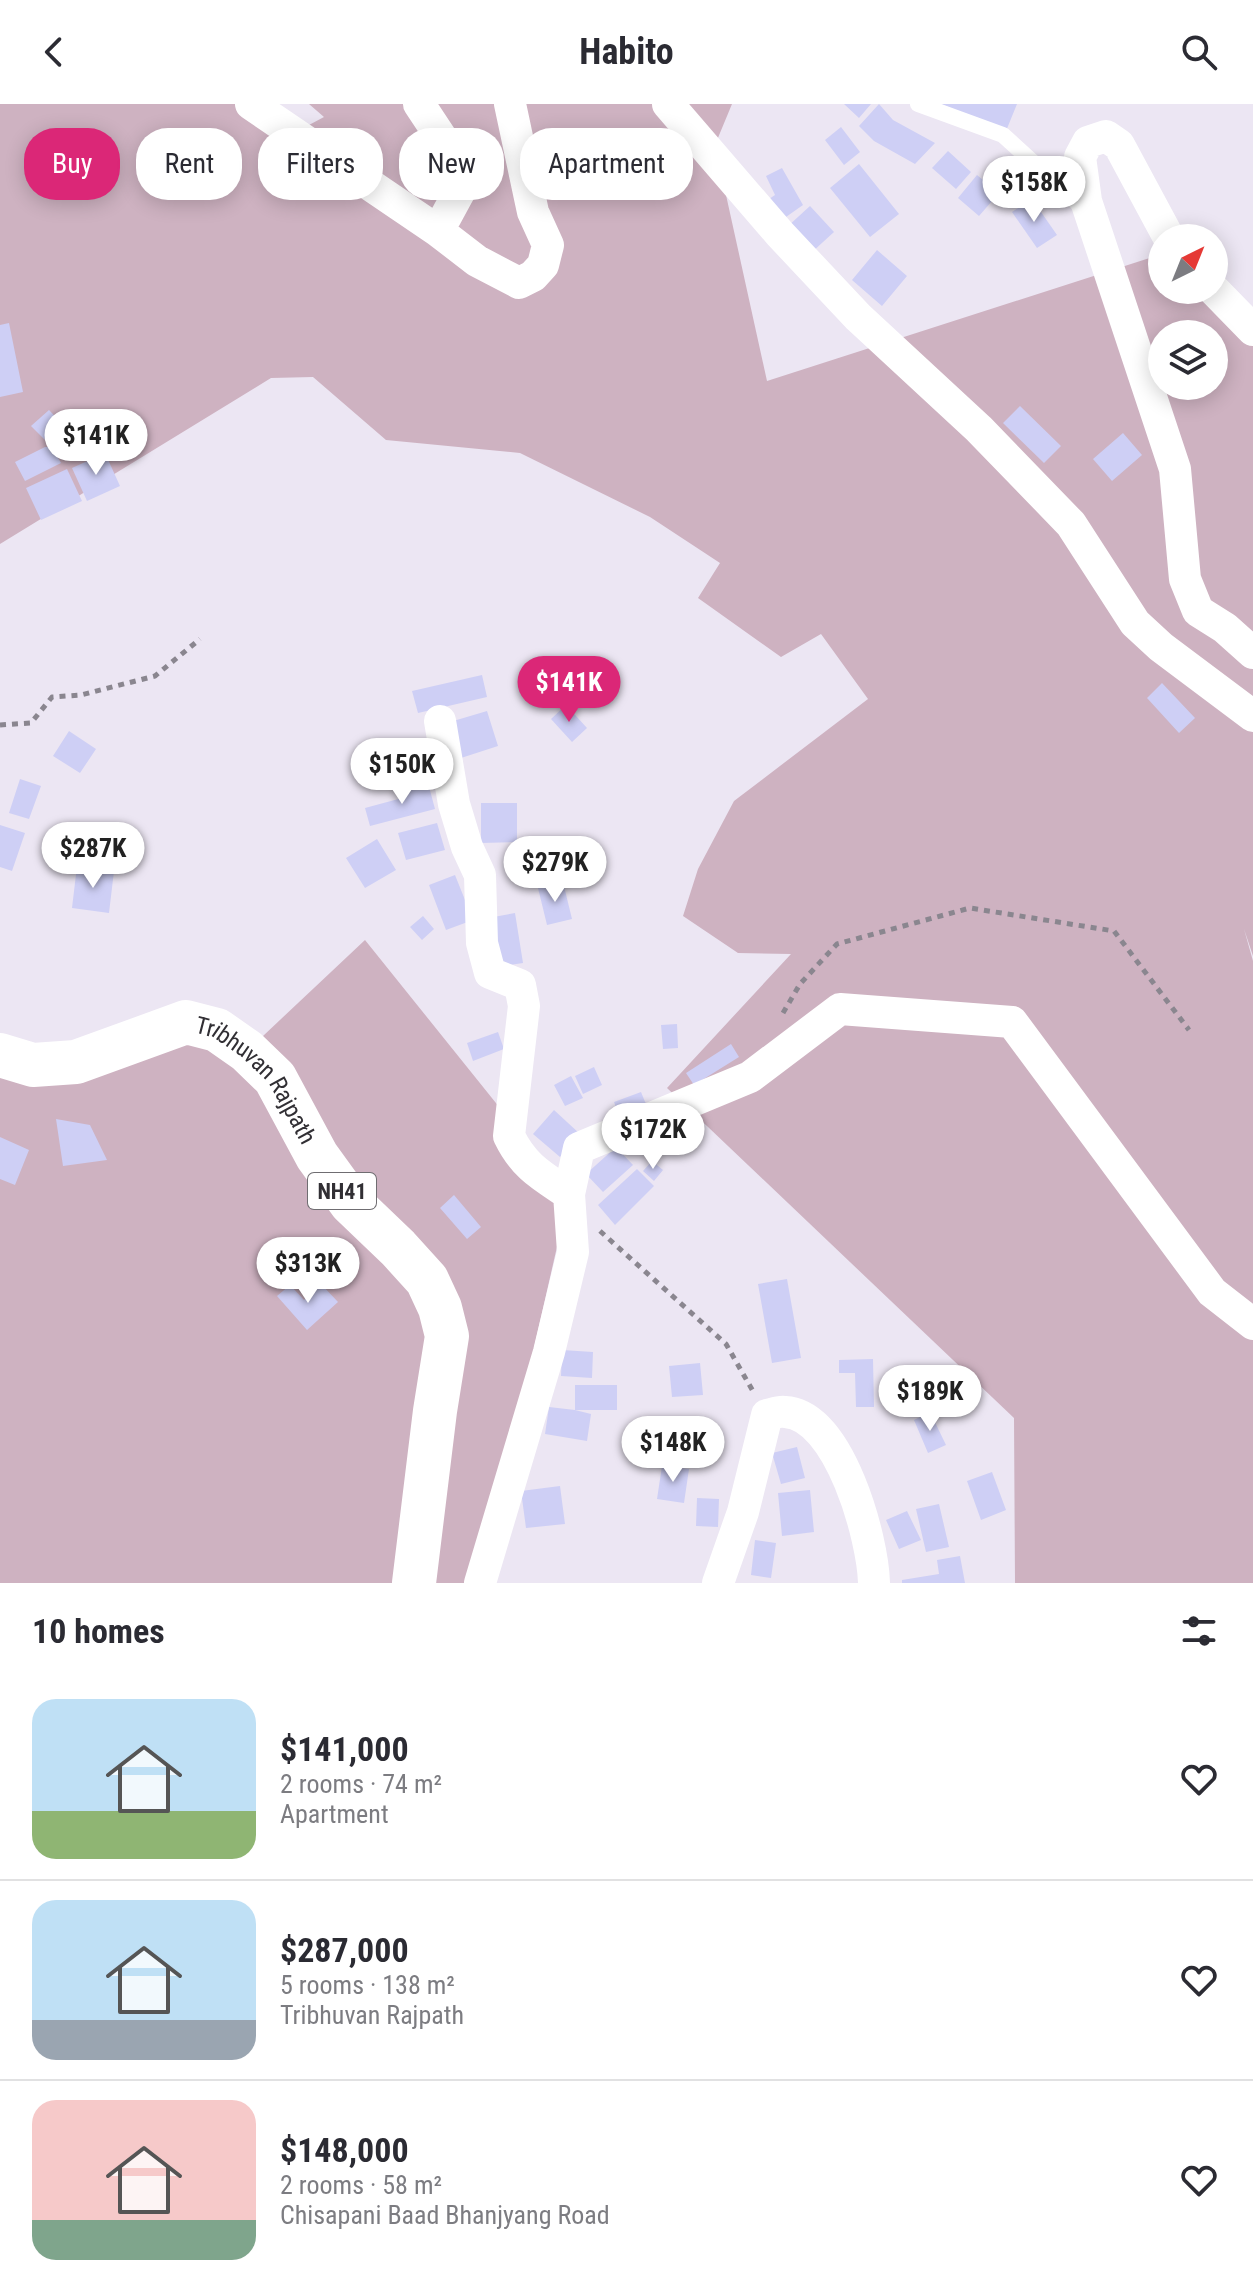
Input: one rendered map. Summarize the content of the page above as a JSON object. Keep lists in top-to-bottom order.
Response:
{
  "streets": {
    "highway": ["Tribhuvan Rajpath", "NH41"]
  },
  "north": "top right",
  "page": {
    "header": "Habito",
    "chip": [
      "Buy",
      "Rent",
      "Filters",
      "New",
      "Apartment"
    ],
    "price": [
      "$158K",
      "$141K",
      "$141K",
      "$150K",
      "$287K",
      "$279K",
      "$172K",
      "$313K",
      "$189K",
      "$148K"
    ],
    "heading": "10 homes",
    "list": [
      {
        "name": "$141,000",
        "note": "2 rooms · 74 m² · Apartment"
      },
      {
        "name": "$287,000",
        "note": "5 rooms · 138 m² · Tribhuvan Rajpath"
      },
      {
        "name": "$148,000",
        "note": "2 rooms · 58 m² · Chisapani Baad Bhanjyang Road"
      }
    ]
  }
}
